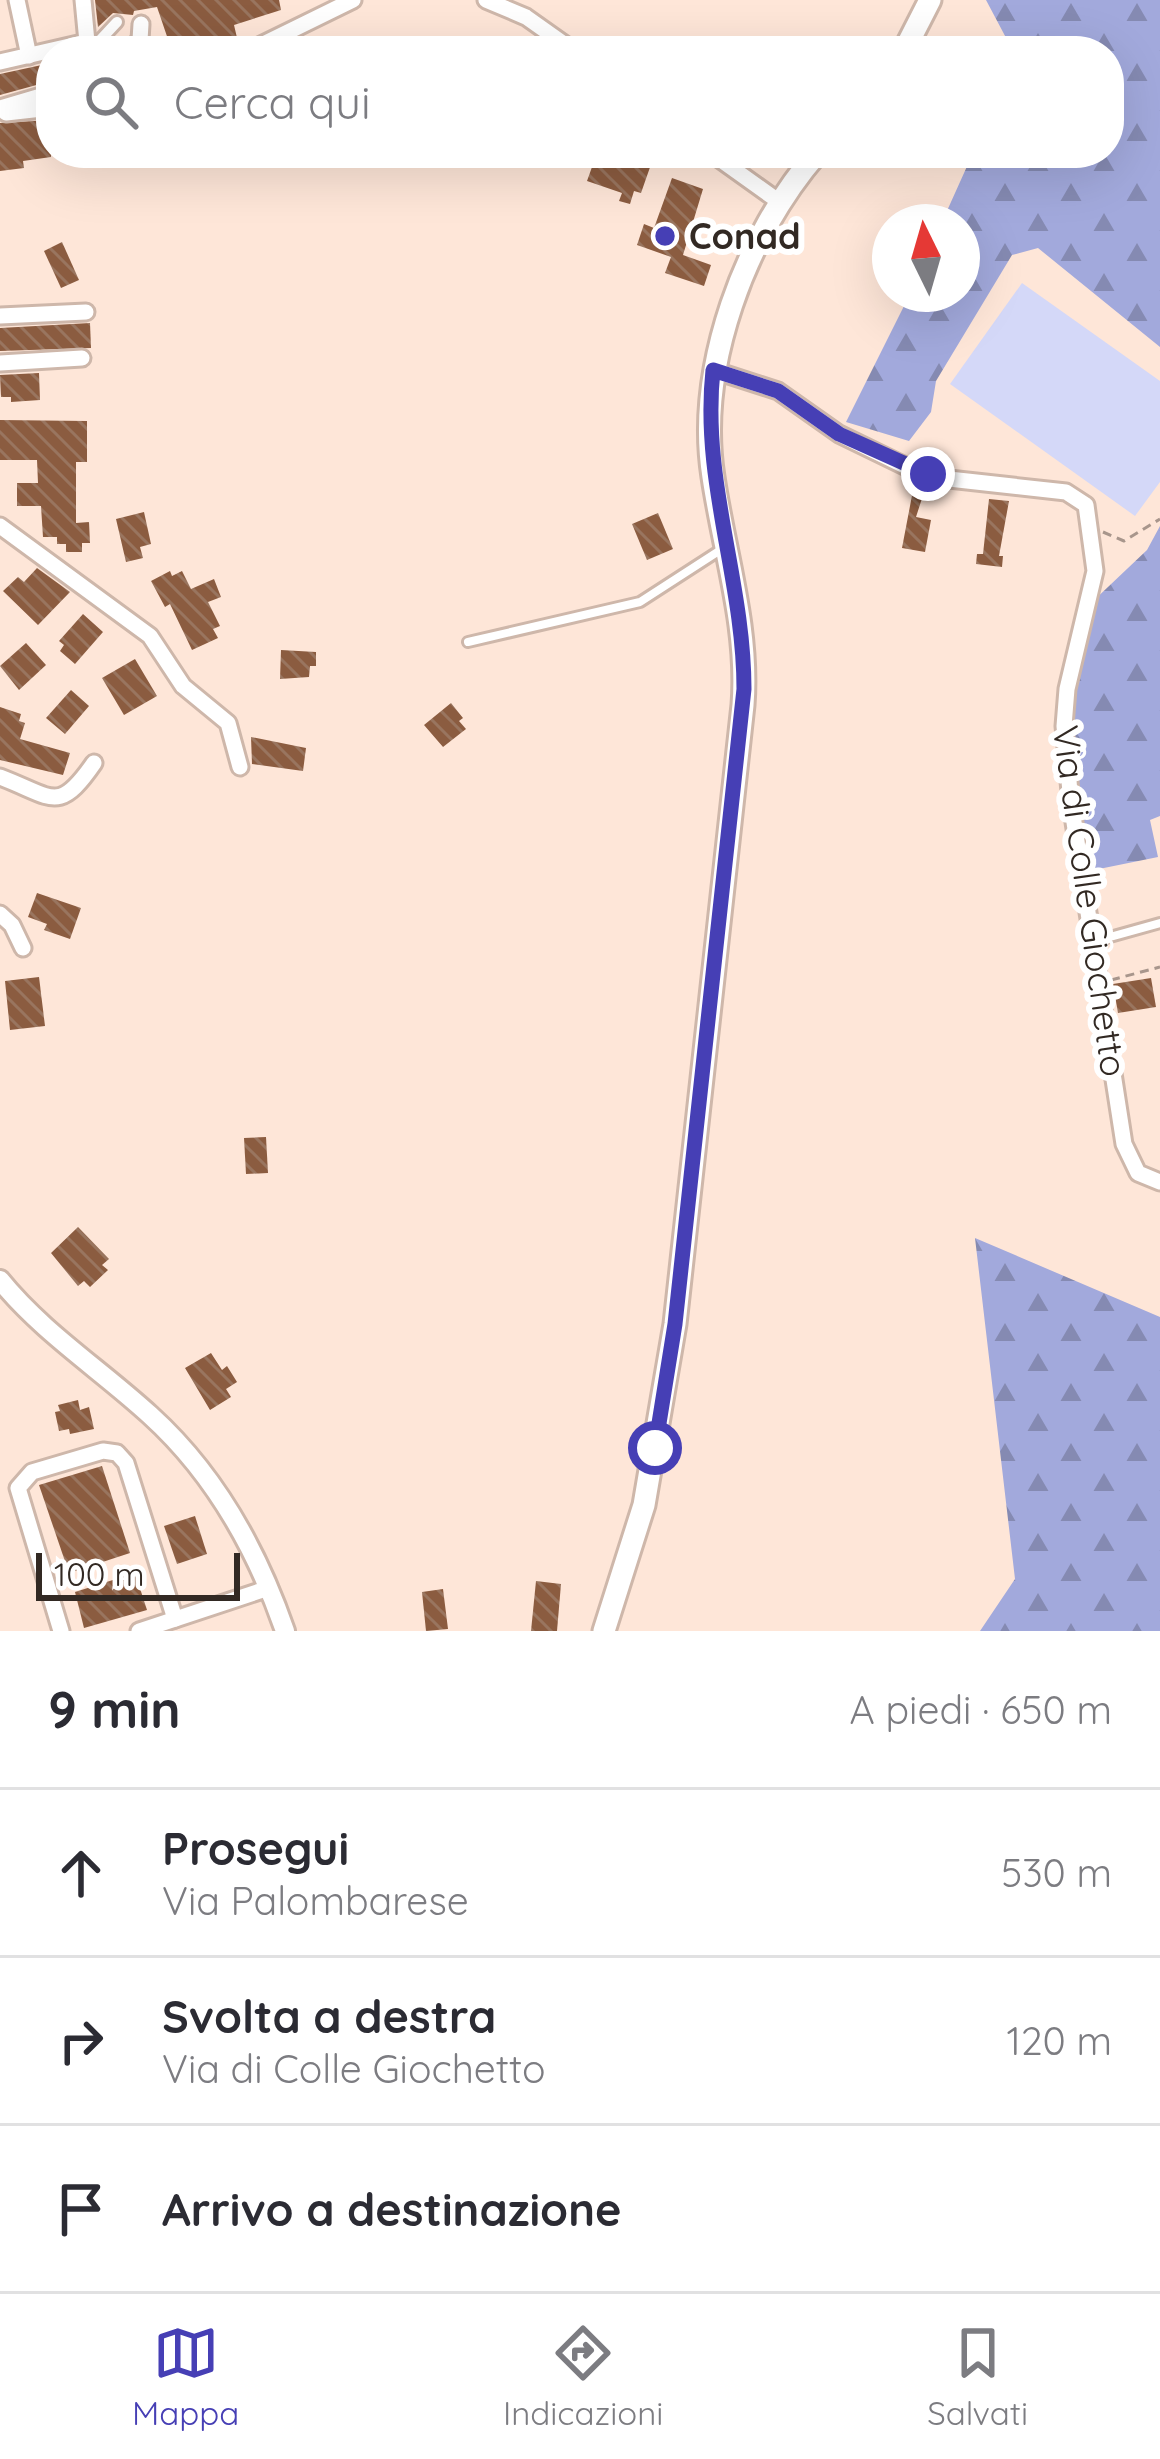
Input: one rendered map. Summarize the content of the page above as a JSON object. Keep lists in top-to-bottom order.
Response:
{
  "streets": {
    "street": ["Via di Colle Giochetto"]
  },
  "places": ["Conad"],
  "scale_bar": "100 m",
  "north": "top",
  "page": {
    "search": "Cerca qui",
    "scale": "100 m",
    "heading": ["9 min", "A piedi · 650 m"],
    "list": [
      ["Prosegui", "Via Palombarese", "530 m"],
      ["Svolta a destra", "Via di Colle Giochetto", "120 m"],
      "Arrivo a destinazione"
    ],
    "nav": ["Mappa", "Indicazioni", "Salvati"]
  }
}
